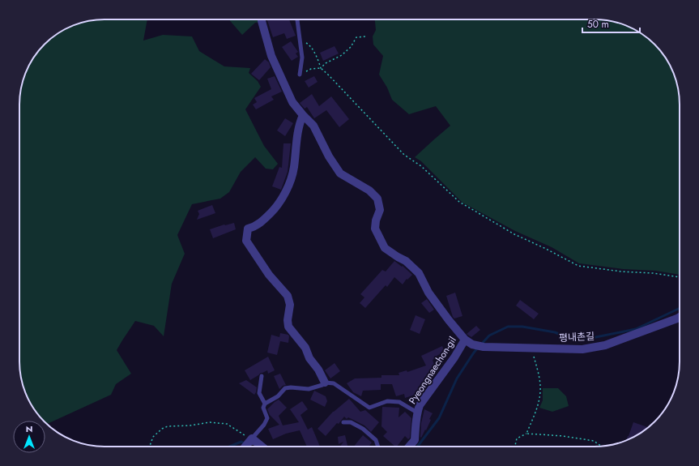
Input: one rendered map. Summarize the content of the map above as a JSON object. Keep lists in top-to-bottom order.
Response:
{
  "streets": {
    "street": ["평내촌길", "Pyeongnaechon-gil"]
  },
  "crossings": [
    ["평내촌길", "Pyeongnaechon-gil"]
  ],
  "scale_bar": "50 m",
  "north": "top"
}
